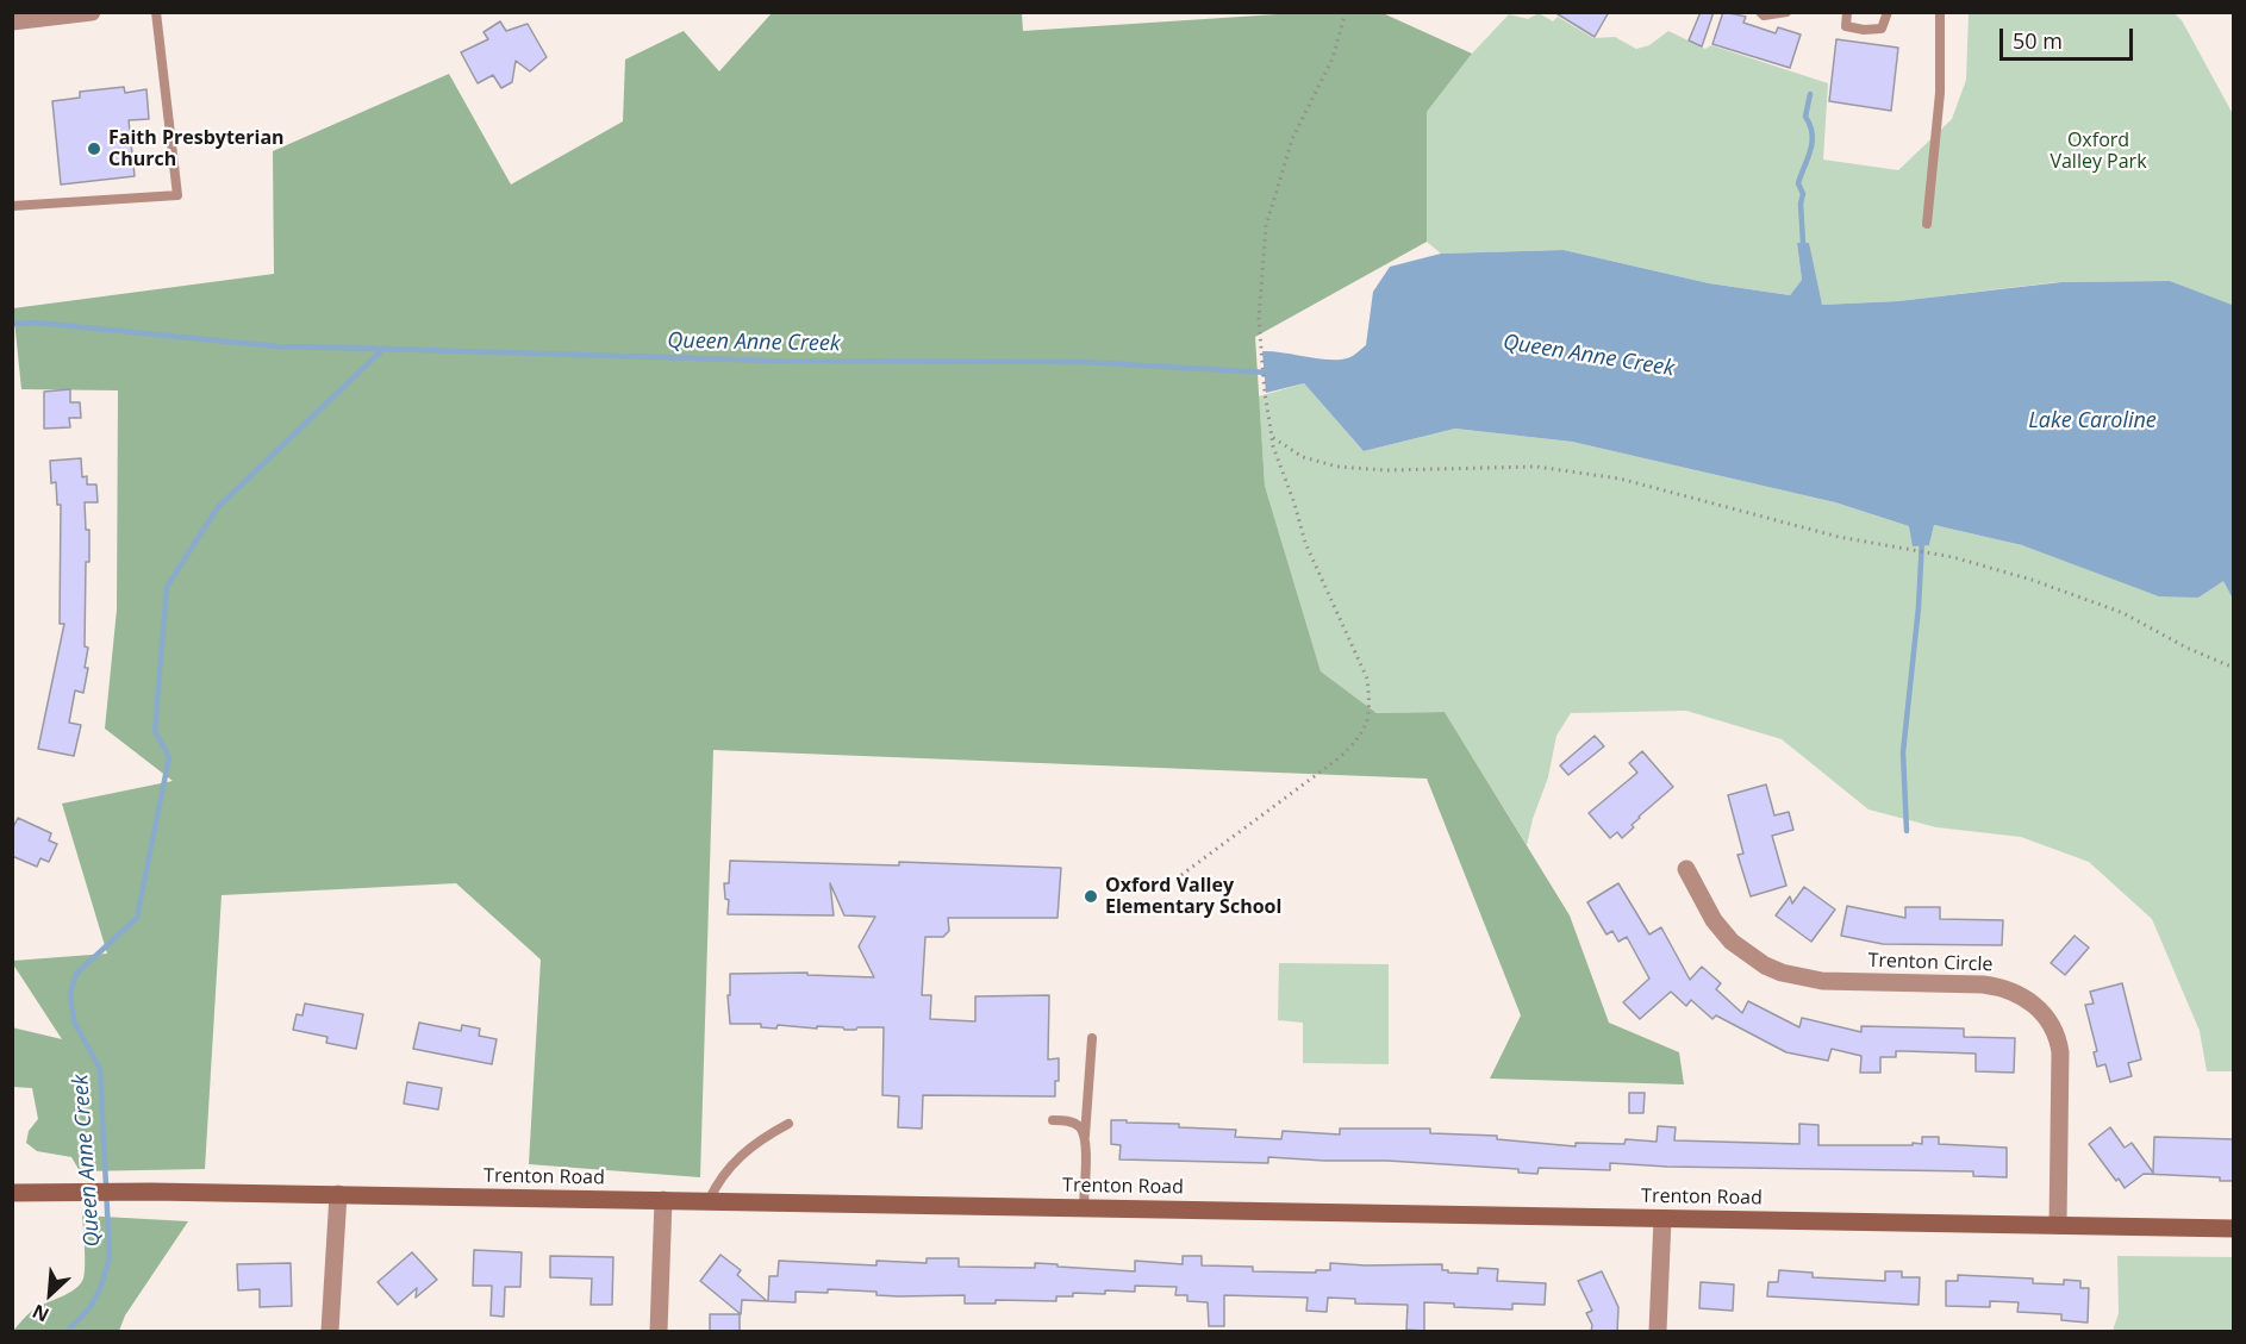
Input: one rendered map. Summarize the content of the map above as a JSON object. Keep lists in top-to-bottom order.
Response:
{
  "streets": {
    "main road": ["Trenton Road"],
    "street": ["Trenton Circle"]
  },
  "crossings": [
    ["Trenton Circle", "Trenton Road"]
  ],
  "water": ["Queen Anne Creek", "Lake Caroline"],
  "parks": ["Oxford Valley Park"],
  "places": ["Faith Presbyterian Church", "Oxford Valley Elementary School"],
  "scale_bar": "50 m",
  "north": "bottom left"
}
